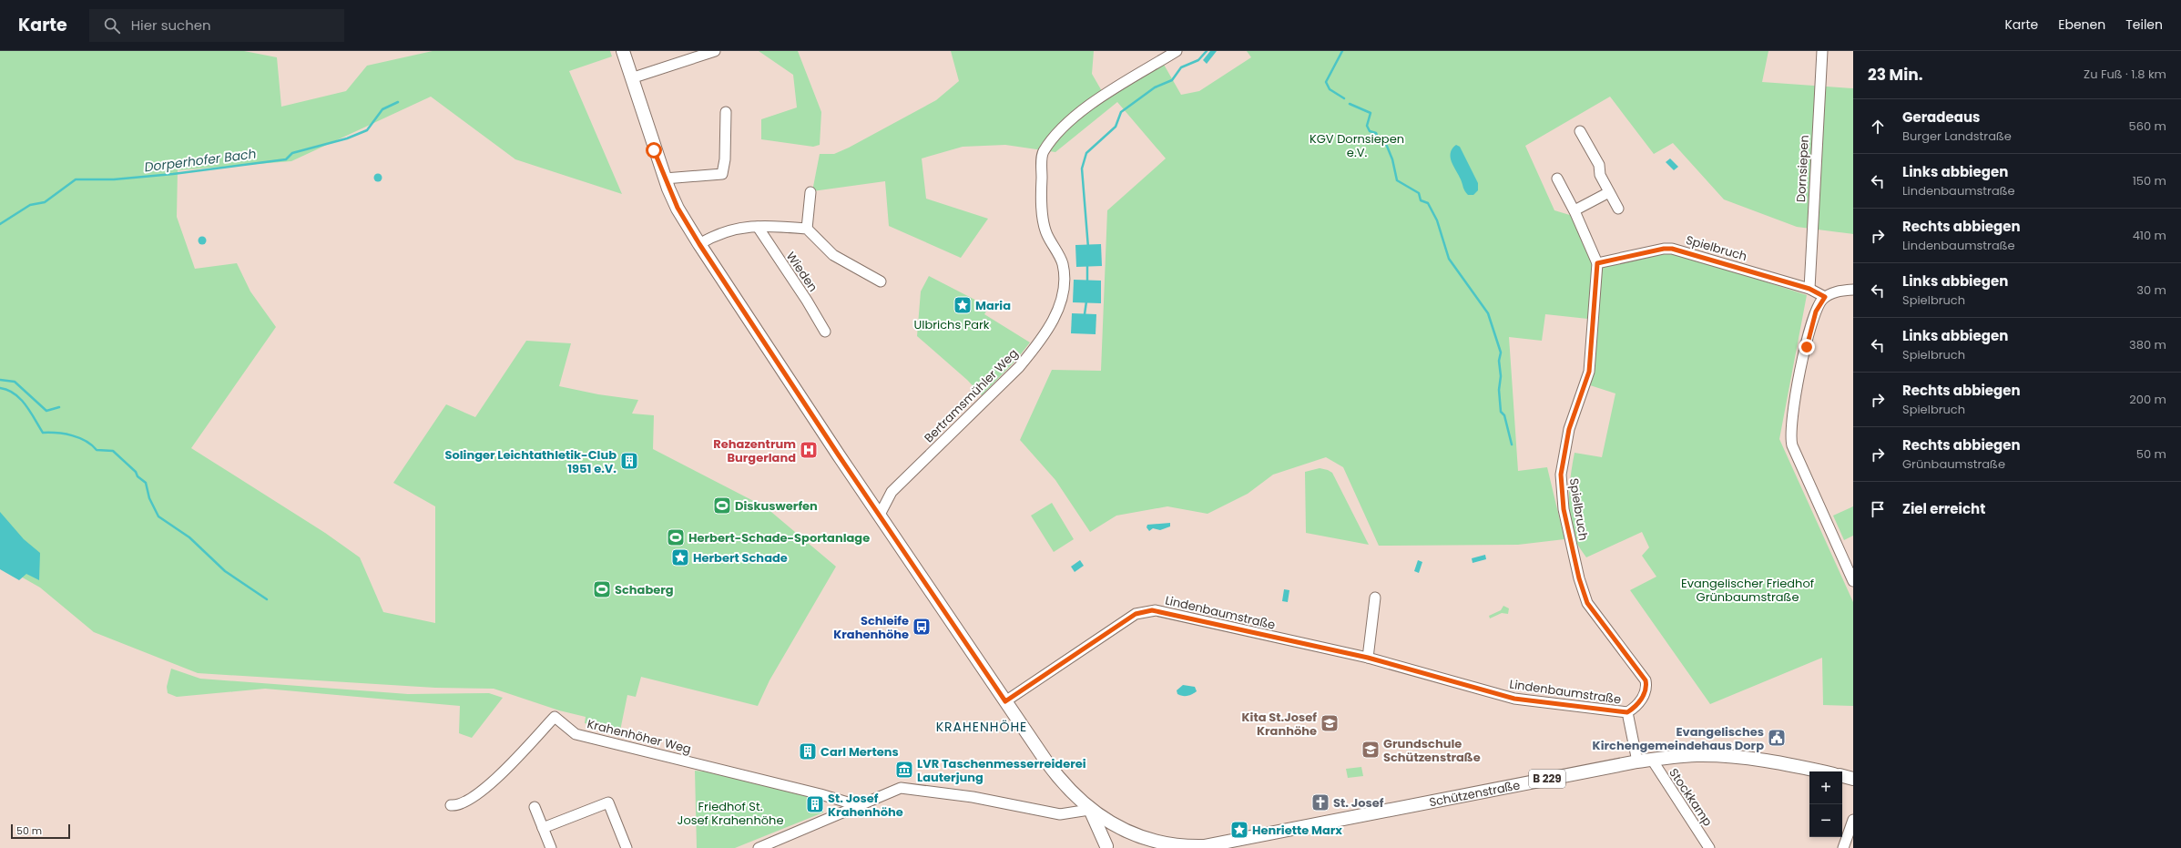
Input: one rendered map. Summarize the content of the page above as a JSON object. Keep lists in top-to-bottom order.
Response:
{
  "streets": {
    "main road": ["B 229", "Schützenstraße"],
    "street": [
      "Dornsiepen",
      "Spielbruch",
      "Wieden",
      "Bertramsmühler Weg",
      "Lindenbaumstraße",
      "Krahenhöher Weg",
      "Stockkamp"
    ]
  },
  "crossings": [
    ["Dornsiepen", "Spielbruch"],
    ["Spielbruch", "Lindenbaumstraße"],
    ["Lindenbaumstraße", "Schützenstraße"],
    ["Schützenstraße", "Stockkamp"]
  ],
  "districts": ["KRAHENHÖHE"],
  "water": ["Dorperhofer Bach"],
  "parks": [
    "KGV Dornsiepen e.V.",
    "Ulbrichs Park",
    "Evangelischer Friedhof Grünbaumstraße",
    "Friedhof St. Josef Krahenhöhe"
  ],
  "places": {
    "place": ["Maria", "Herbert Schade", "Henriette Marx"],
    "hospital": ["Rehazentrum Burgerland"],
    "building": ["Solinger Leichtathletik-Club 1951 e.V.", "Carl Mertens", "St. Josef Krahenhöhe"],
    "sports": ["Diskuswerfen", "Herbert-Schade-Sportanlage", "Schaberg"],
    "bus stop": ["Schleife Krahenhöhe"],
    "school or university": ["Kita St.Josef Kranhöhe", "Grundschule Schützenstraße"],
    "public building": ["Evangelisches Kirchengemeindehaus Dorp"],
    "museum": ["LVR Taschenmesserreiderei Lauterjung"],
    "church": ["St. Josef"]
  },
  "scale_bar": "50 m",
  "page": {
    "header": "Karte",
    "search": "Hier suchen",
    "nav": ["Karte", "Ebenen", "Teilen"],
    "heading": ["23 Min.", "Zu Fuß · 1.8 km"],
    "list": [
      ["Geradeaus", "Burger Landstraße", "560 m"],
      ["Links abbiegen", "Lindenbaumstraße", "150 m"],
      ["Rechts abbiegen", "Lindenbaumstraße", "410 m"],
      ["Links abbiegen", "Spielbruch", "30 m"],
      ["Links abbiegen", "Spielbruch", "380 m"],
      ["Rechts abbiegen", "Spielbruch", "200 m"],
      ["Rechts abbiegen", "Grünbaumstraße", "50 m"],
      "Ziel erreicht"
    ],
    "map_buttons": ["+", "−"],
    "scale": "50 m"
  }
}
